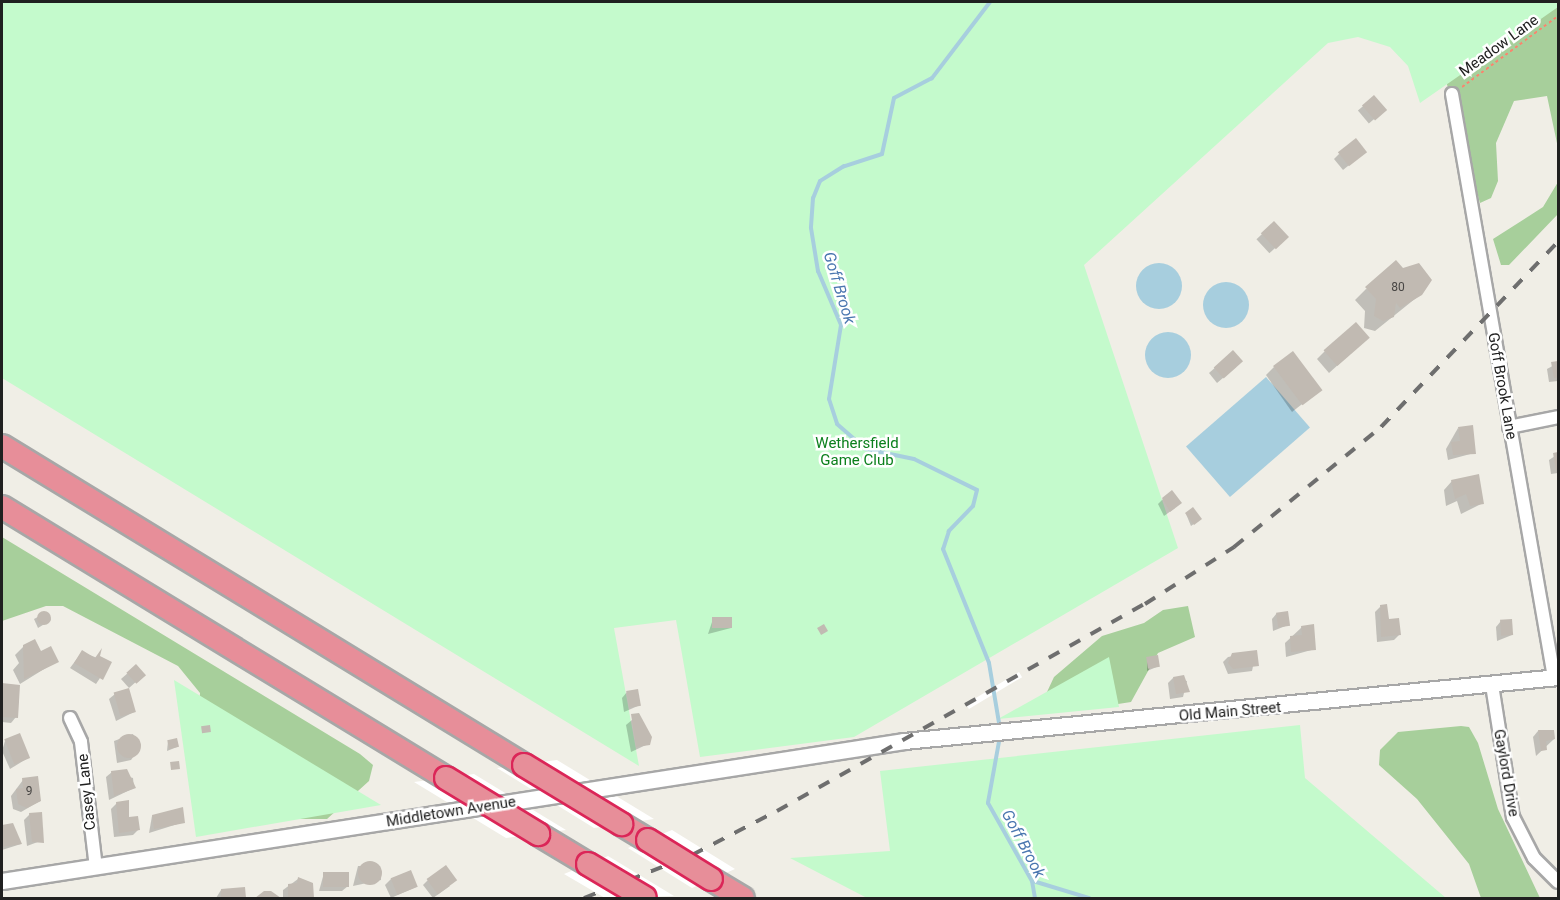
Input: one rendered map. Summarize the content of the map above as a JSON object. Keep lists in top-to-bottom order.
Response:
{
  "streets": {
    "street": [
      "Goff Brook Lane",
      "Old Main Street",
      "Gaylord Drive",
      "Casey Lane",
      "Middletown Avenue"
    ],
    "path": ["Meadow Lane"]
  },
  "crossings": [
    ["Meadow Lane", "Goff Brook Lane"],
    ["Goff Brook Lane", "Old Main Street"],
    ["Old Main Street", "Gaylord Drive"],
    ["Old Main Street", "Middletown Avenue"],
    ["Casey Lane", "Middletown Avenue"]
  ],
  "water": ["Goff Brook"],
  "parks": ["Wethersfield Game Club"],
  "house_numbers": ["80", "9"]
}
